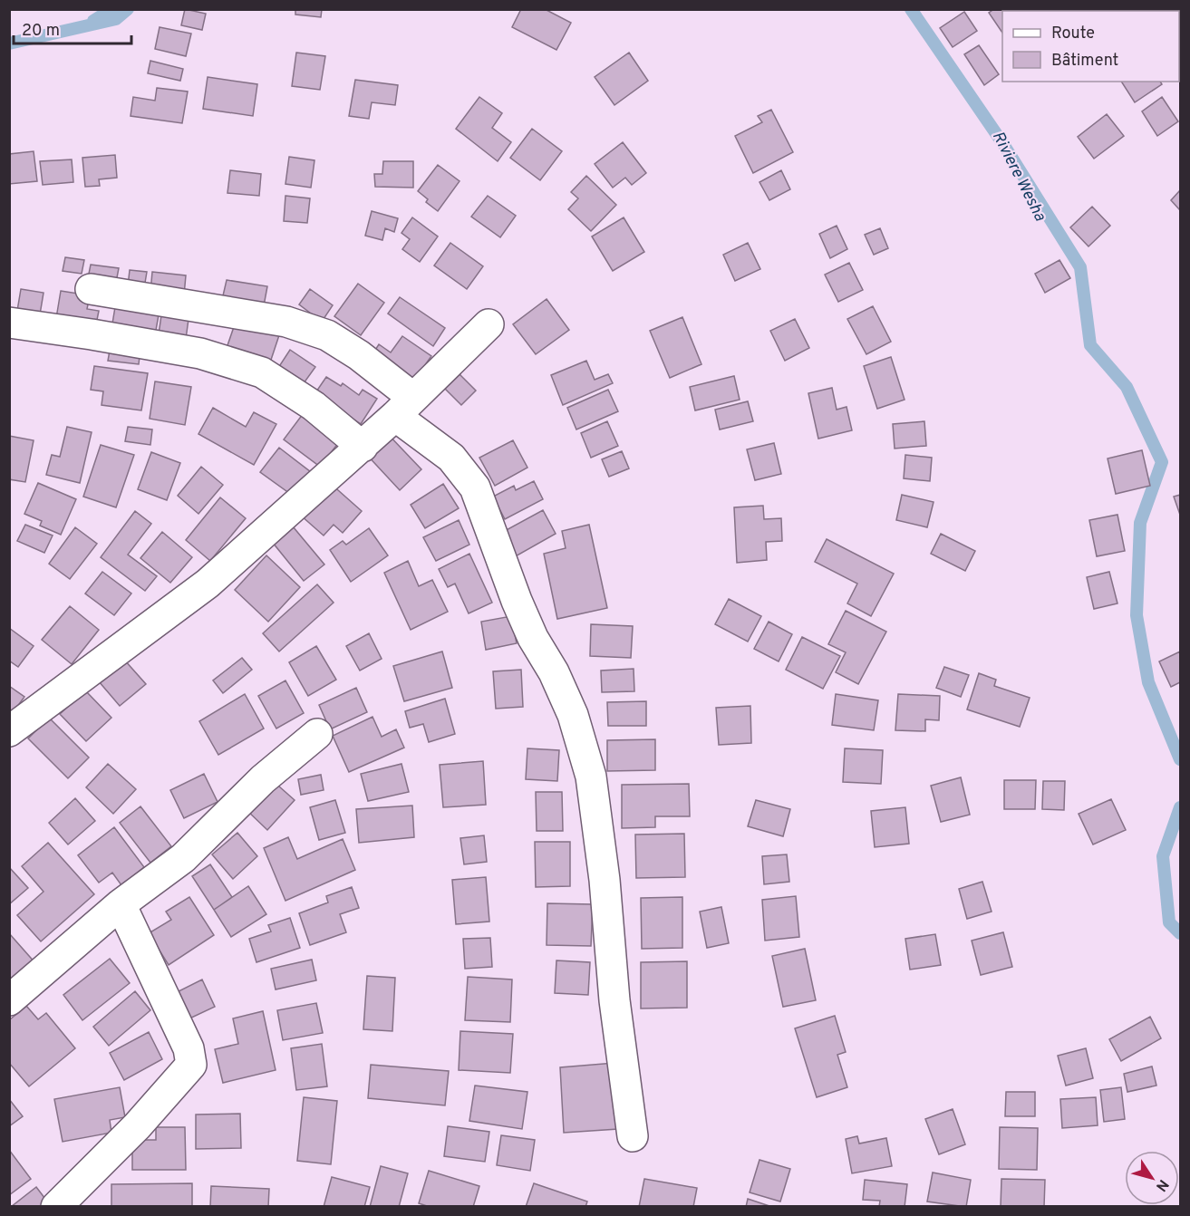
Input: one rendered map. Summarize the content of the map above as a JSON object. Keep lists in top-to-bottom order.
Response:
{
  "water": ["Riviere Wesha"],
  "legend": ["Route", "Bâtiment"],
  "scale_bar": "20 m",
  "north": "bottom right"
}
